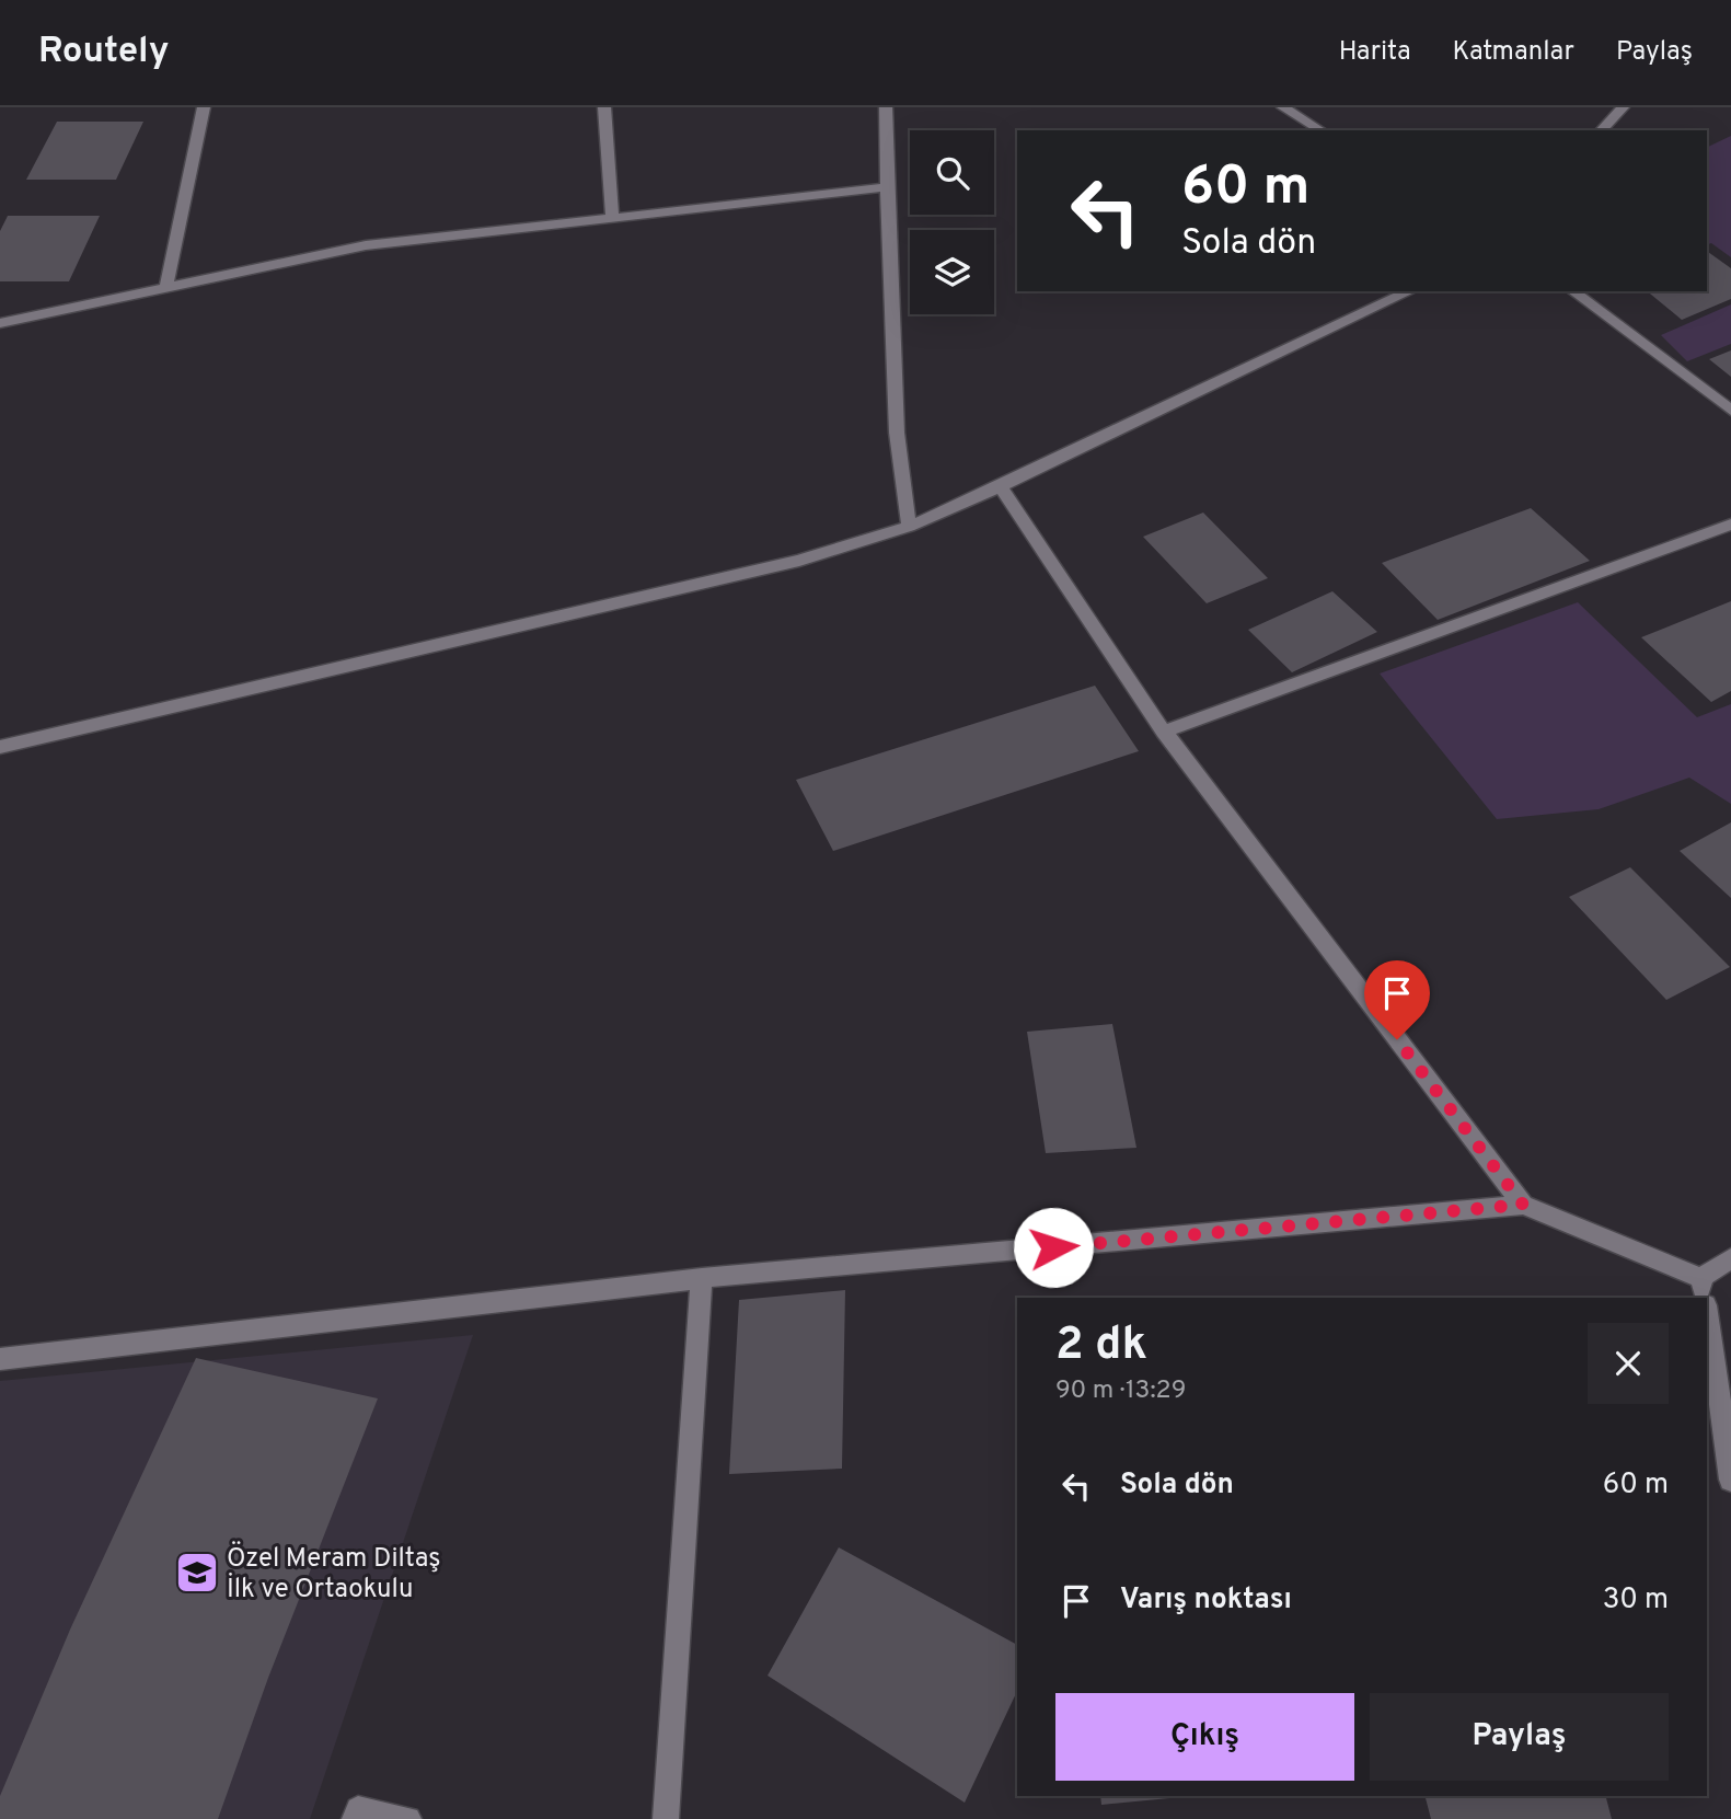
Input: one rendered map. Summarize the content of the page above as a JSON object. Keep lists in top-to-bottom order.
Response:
{
  "places": {
    "school or university": ["Özel Meram Diltaş İlk ve Ortaokulu"]
  },
  "page": {
    "header": "Routely",
    "nav": ["Harita", "Katmanlar", "Paylaş"],
    "turn": ["60 m", "Sola dön"],
    "heading": ["2 dk", "90 m · 13:29"],
    "list": [
      {
        "name": "Sola dön",
        "value": "60 m"
      },
      {
        "name": "Varış noktası",
        "value": "30 m"
      }
    ],
    "buttons": ["Çıkış", "Paylaş"]
  }
}
